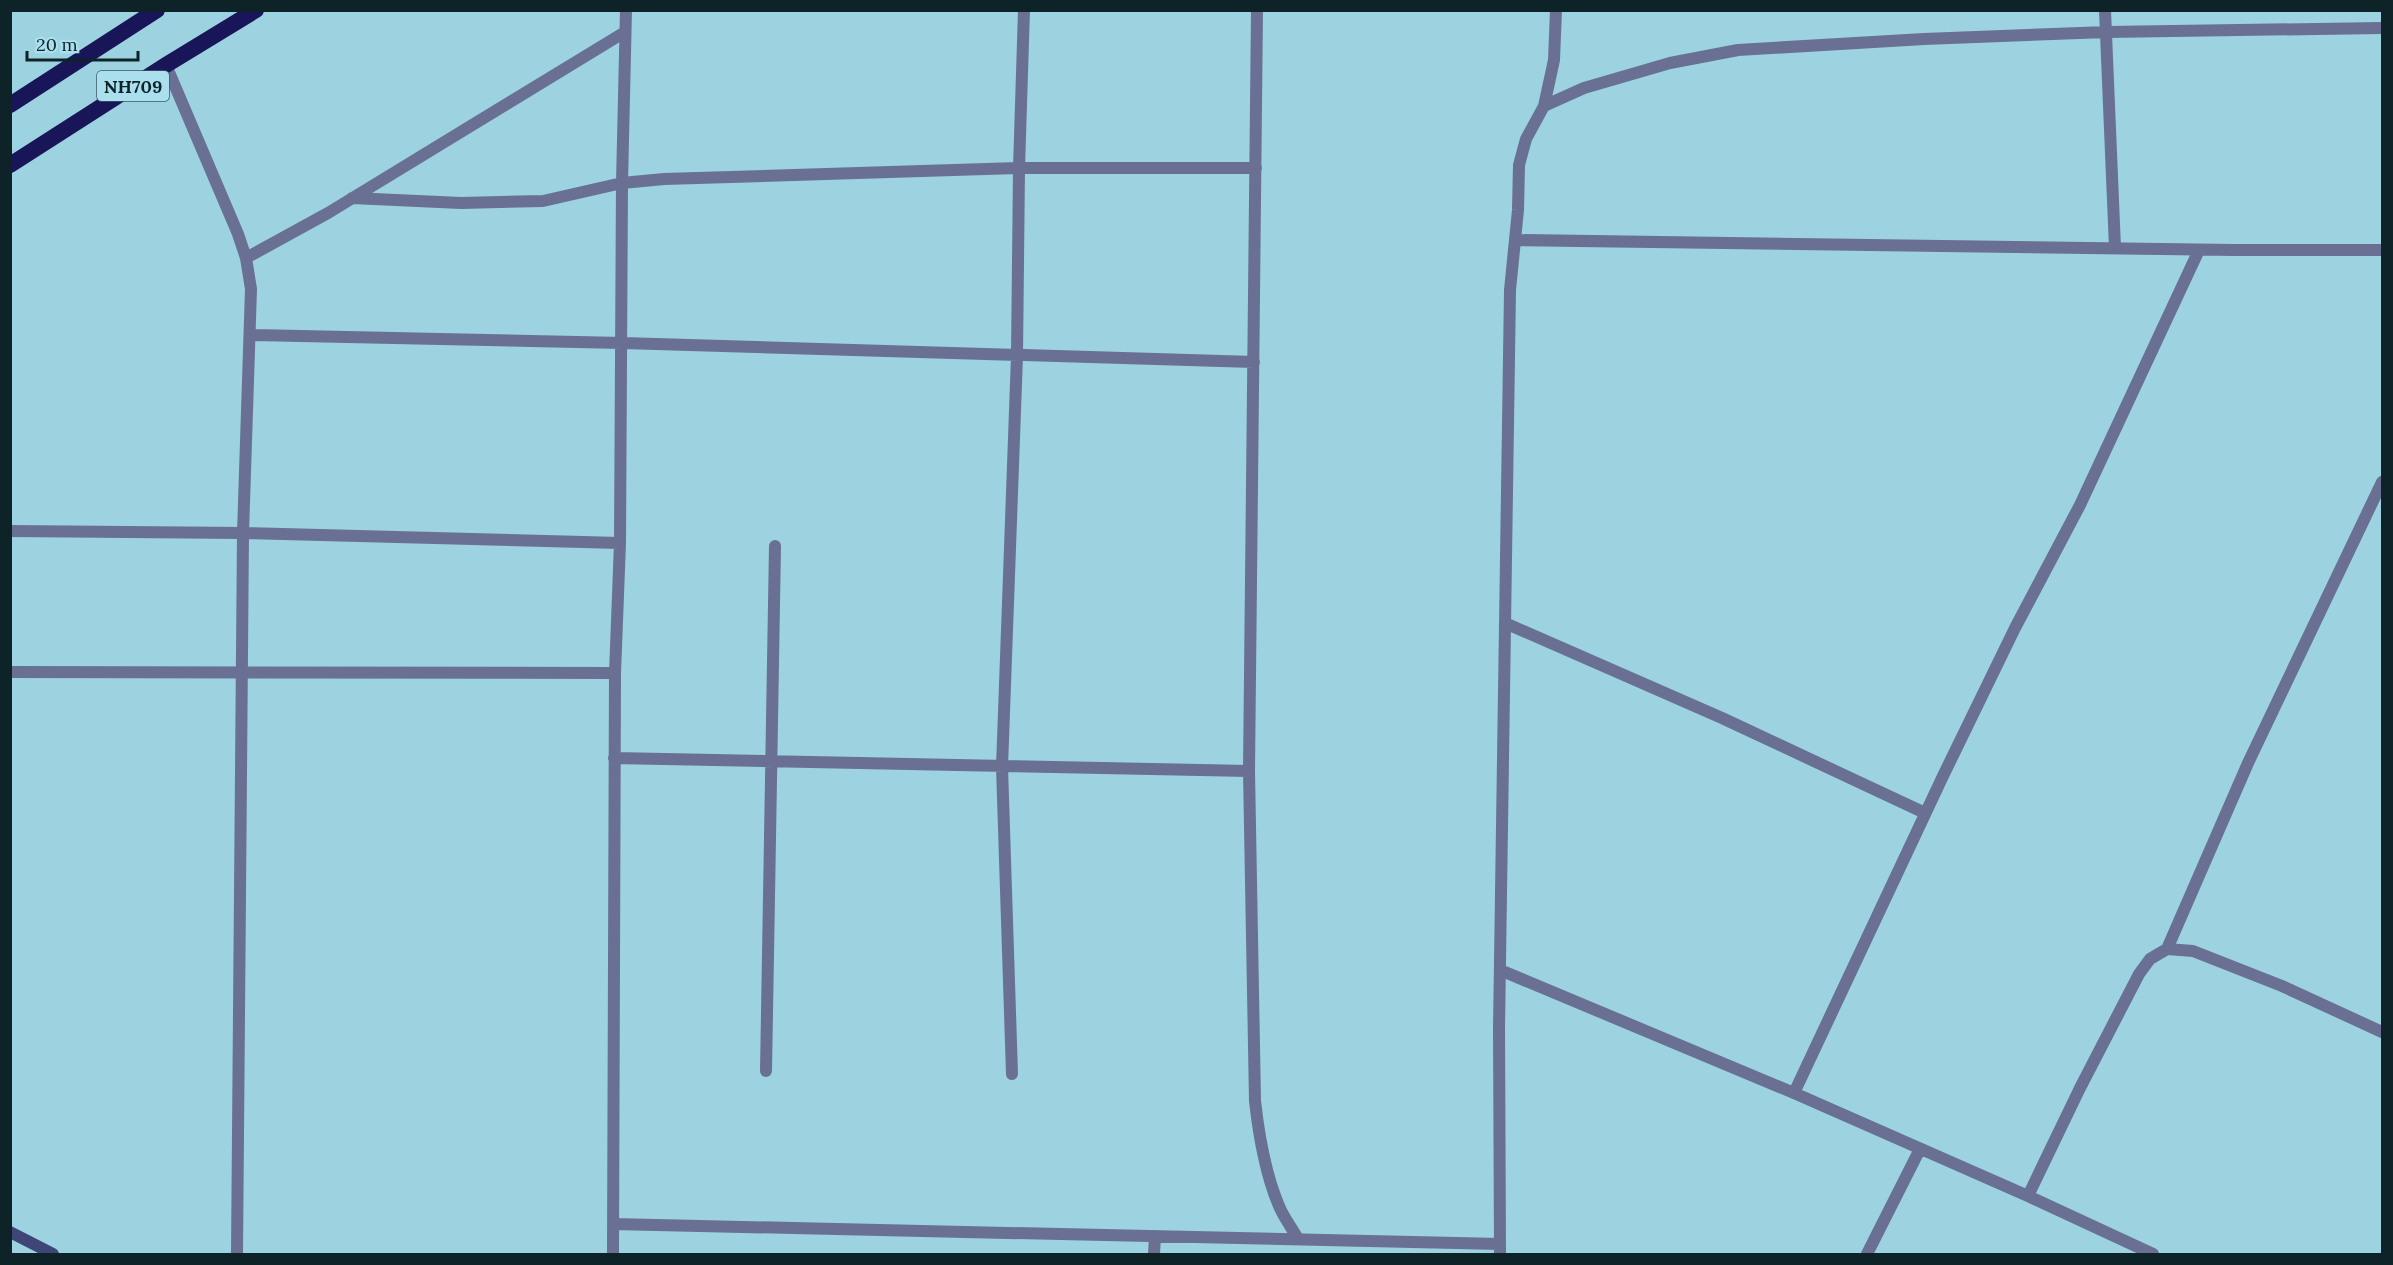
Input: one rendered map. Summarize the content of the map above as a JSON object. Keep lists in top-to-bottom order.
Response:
{
  "streets": {
    "highway": ["NH709"]
  },
  "scale_bar": "20 m"
}
